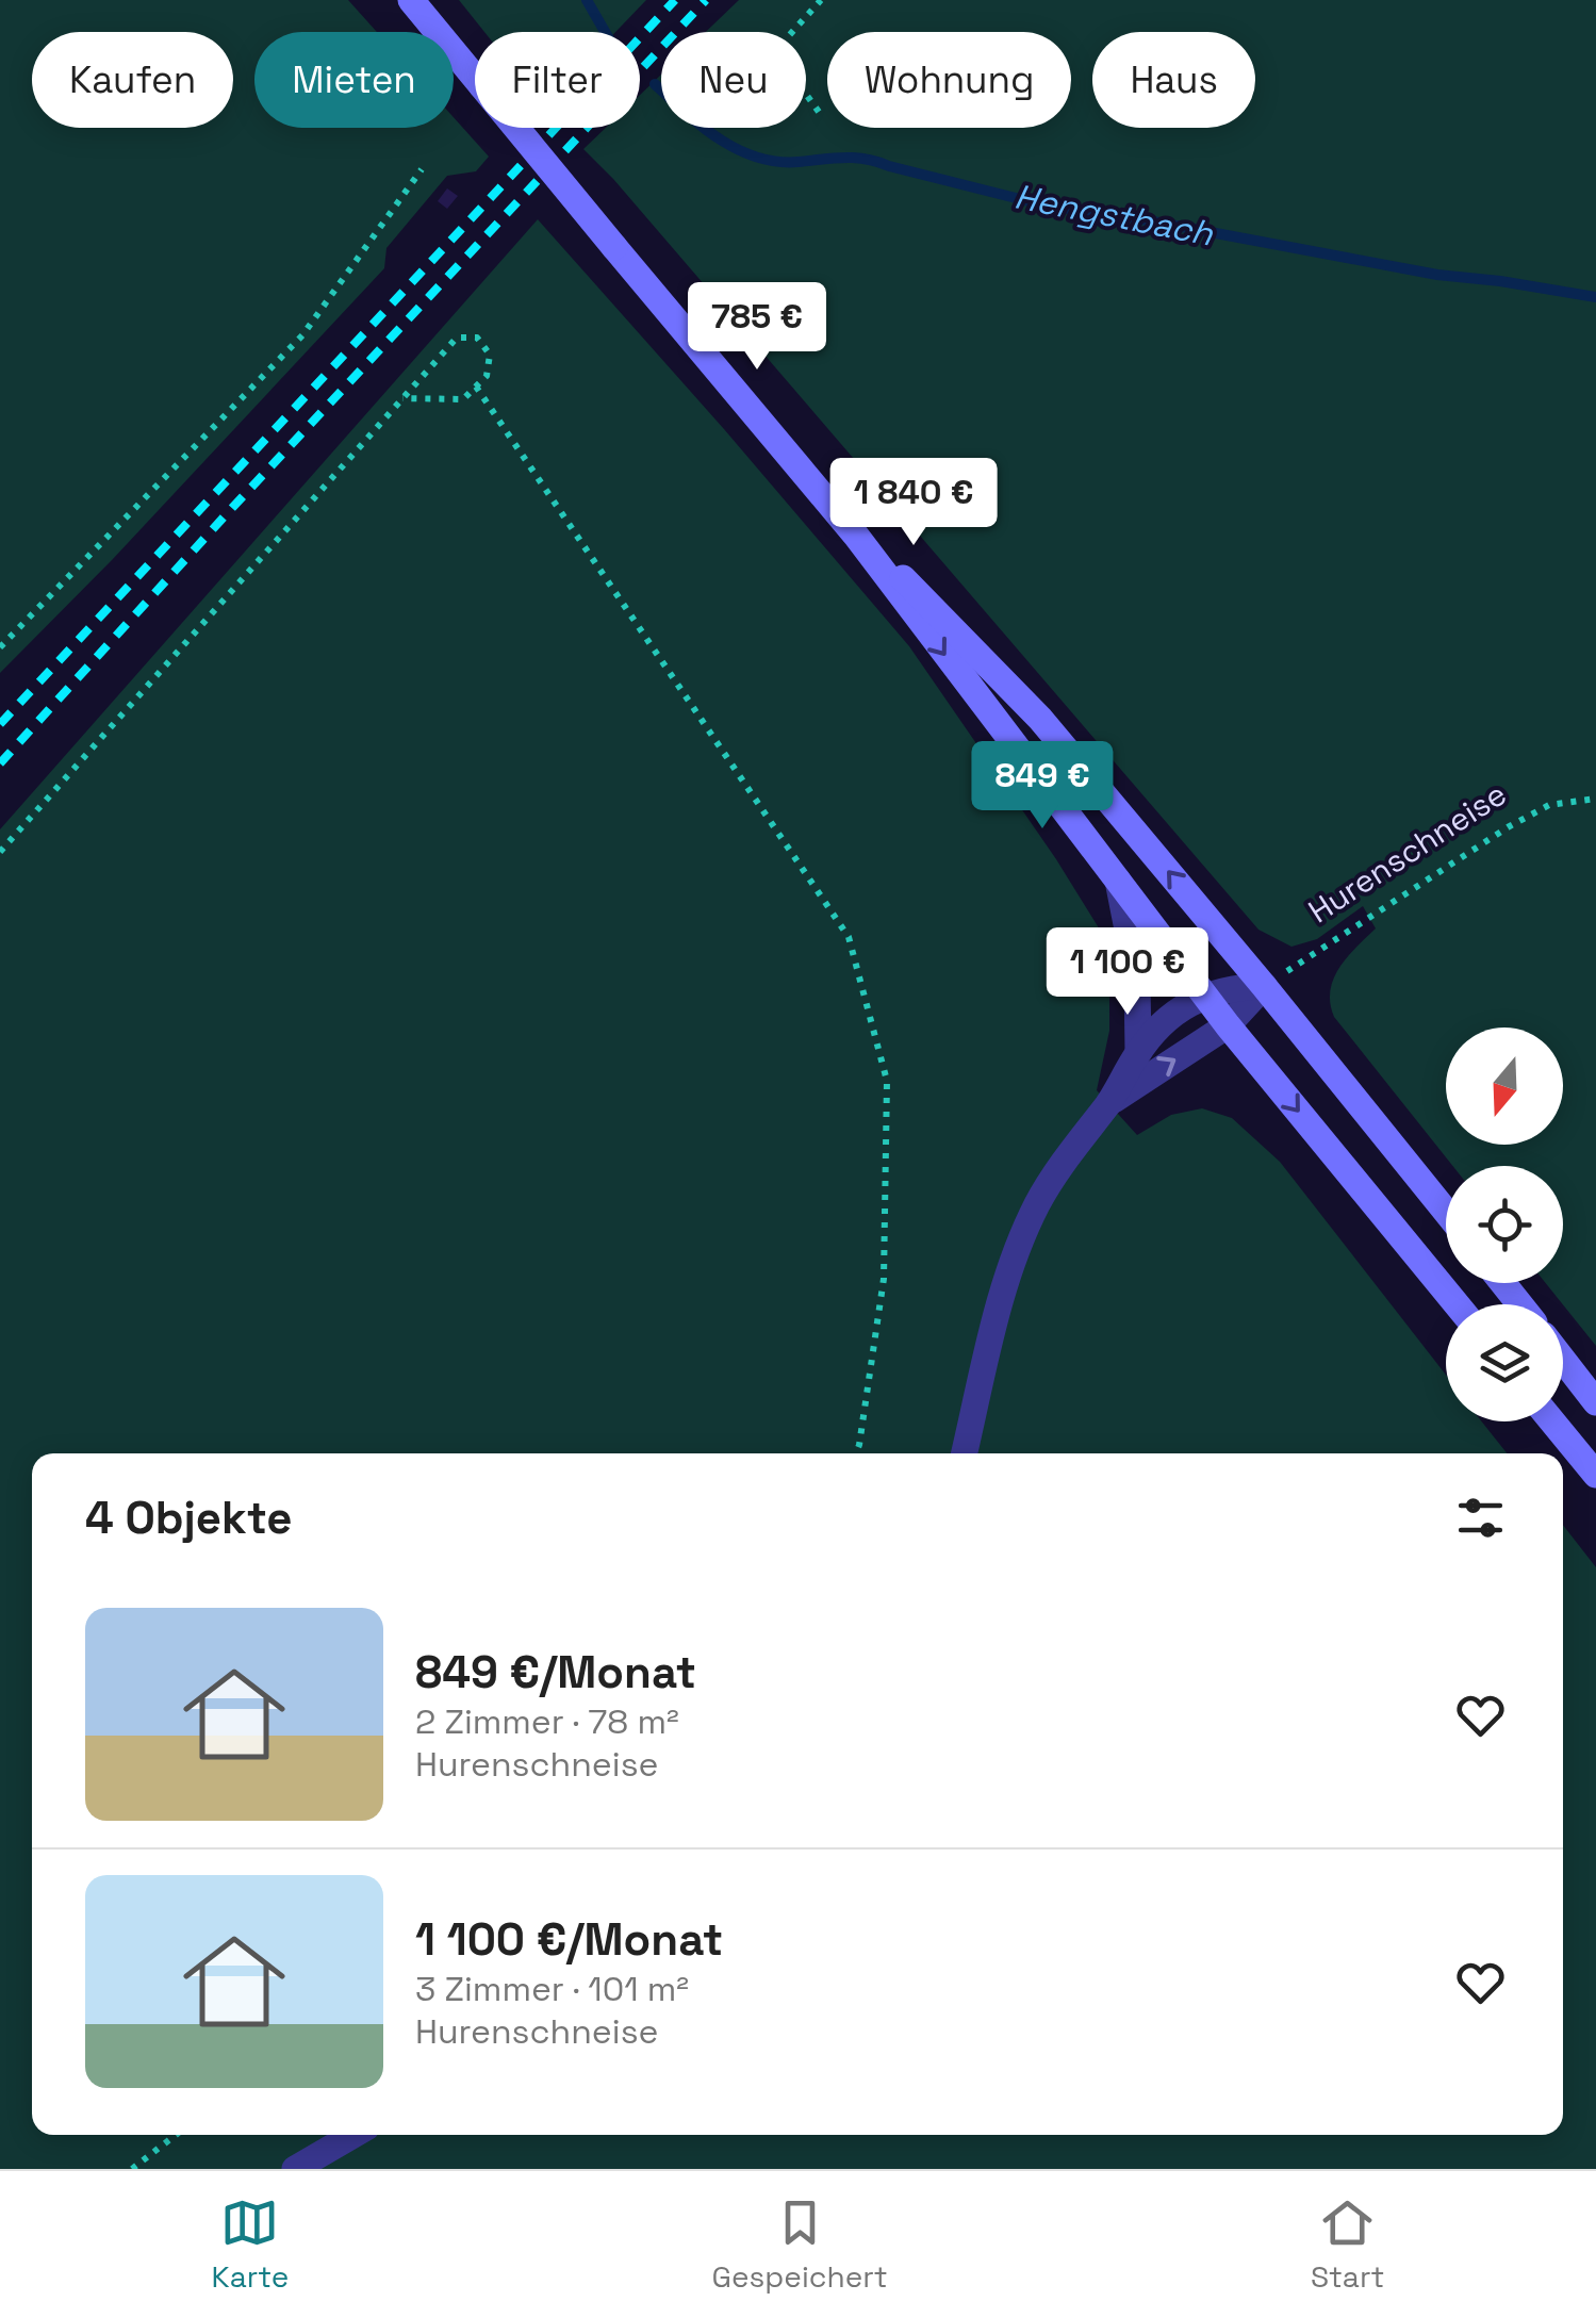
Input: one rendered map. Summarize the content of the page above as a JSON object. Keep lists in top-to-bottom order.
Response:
{
  "streets": {
    "path": ["Hurenschneise"]
  },
  "water": ["Hengstbach"],
  "north": "bottom",
  "page": {
    "chip": [
      "Kaufen",
      "Mieten",
      "Filter",
      "Neu",
      "Wohnung",
      "Haus"
    ],
    "price": [
      "785 €",
      "1 840 €",
      "849 €",
      "1 100 €"
    ],
    "heading": "4 Objekte",
    "list": [
      {
        "name": "849 €/Monat",
        "note": "2 Zimmer · 78 m² · Hurenschneise"
      },
      {
        "name": "1 100 €/Monat",
        "note": "3 Zimmer · 101 m² · Hurenschneise"
      }
    ],
    "tabs": ["Karte", "Gespeichert", "Start"]
  }
}
